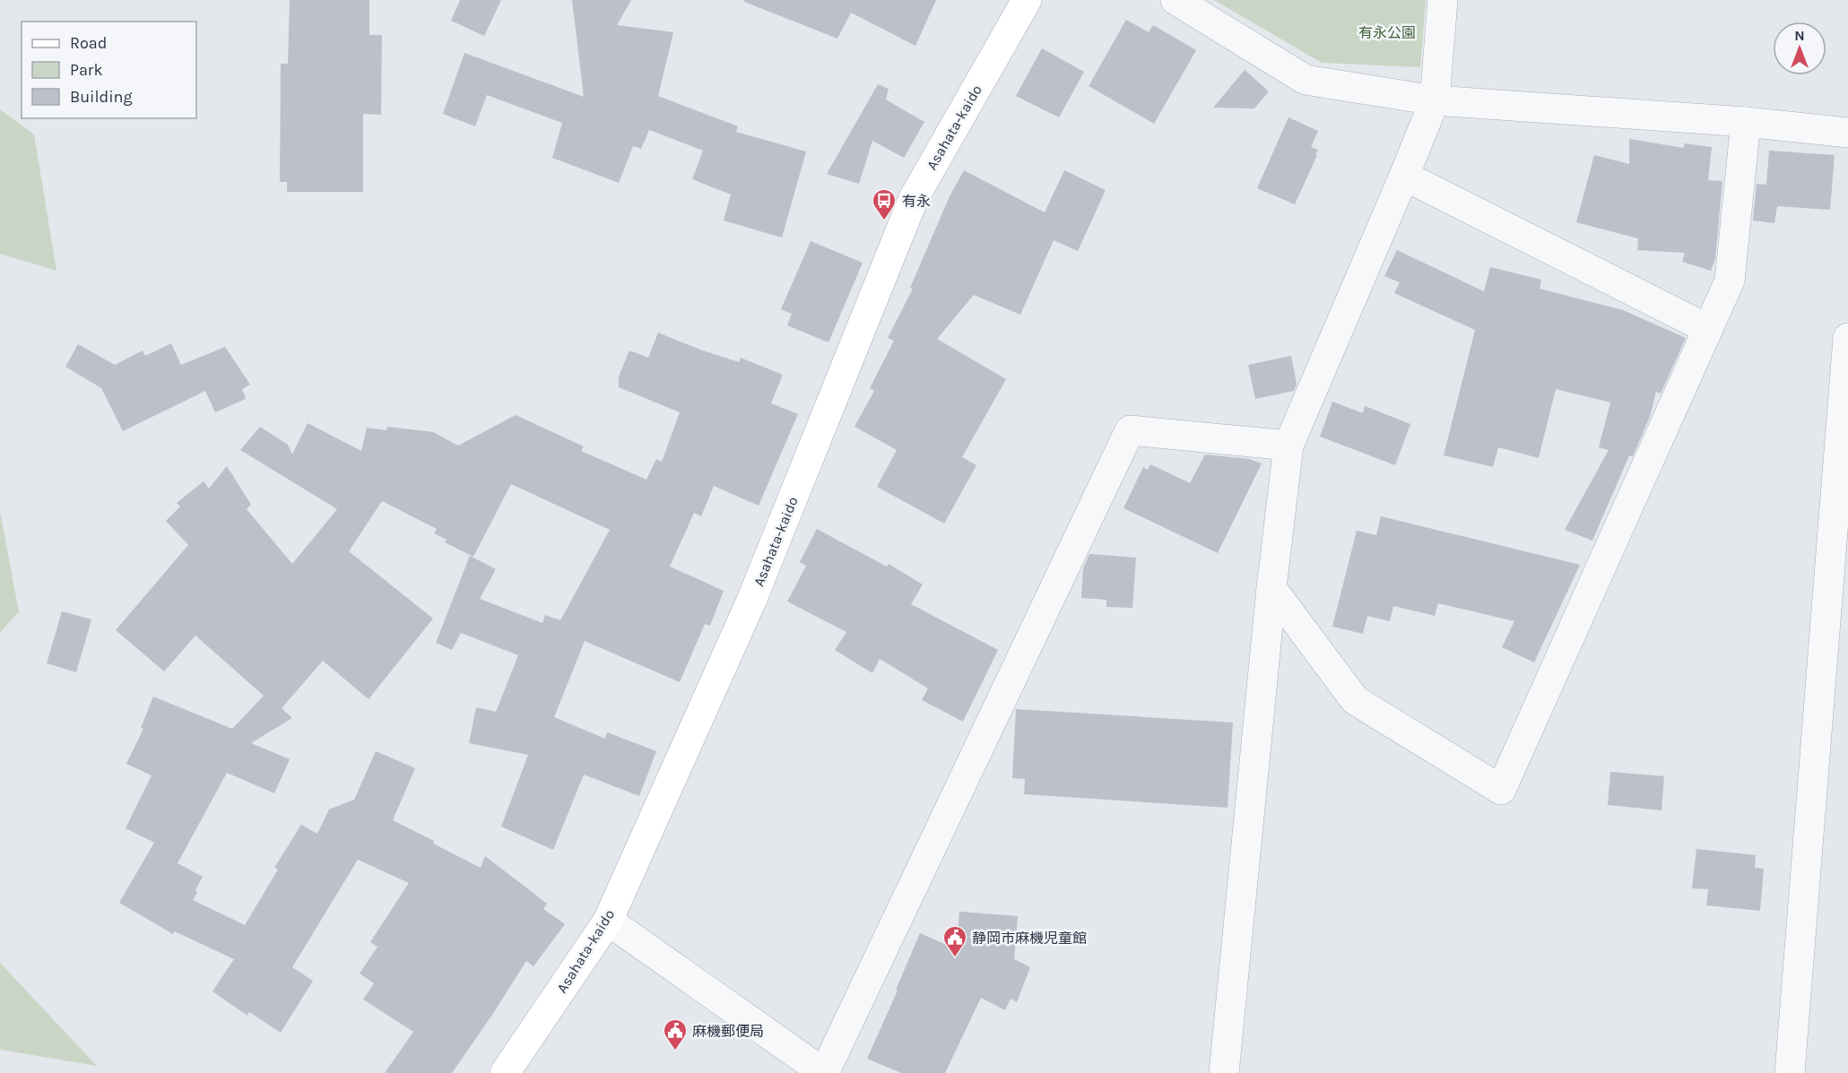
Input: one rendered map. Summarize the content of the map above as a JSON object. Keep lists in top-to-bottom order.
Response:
{
  "streets": {
    "main road": ["Asahata-kaido"]
  },
  "parks": ["有永公園"],
  "places": {
    "bus stop": ["有永"],
    "public building": ["静岡市麻機児童館", "麻機郵便局"]
  },
  "legend": ["Road", "Park", "Building"],
  "north": "top"
}
